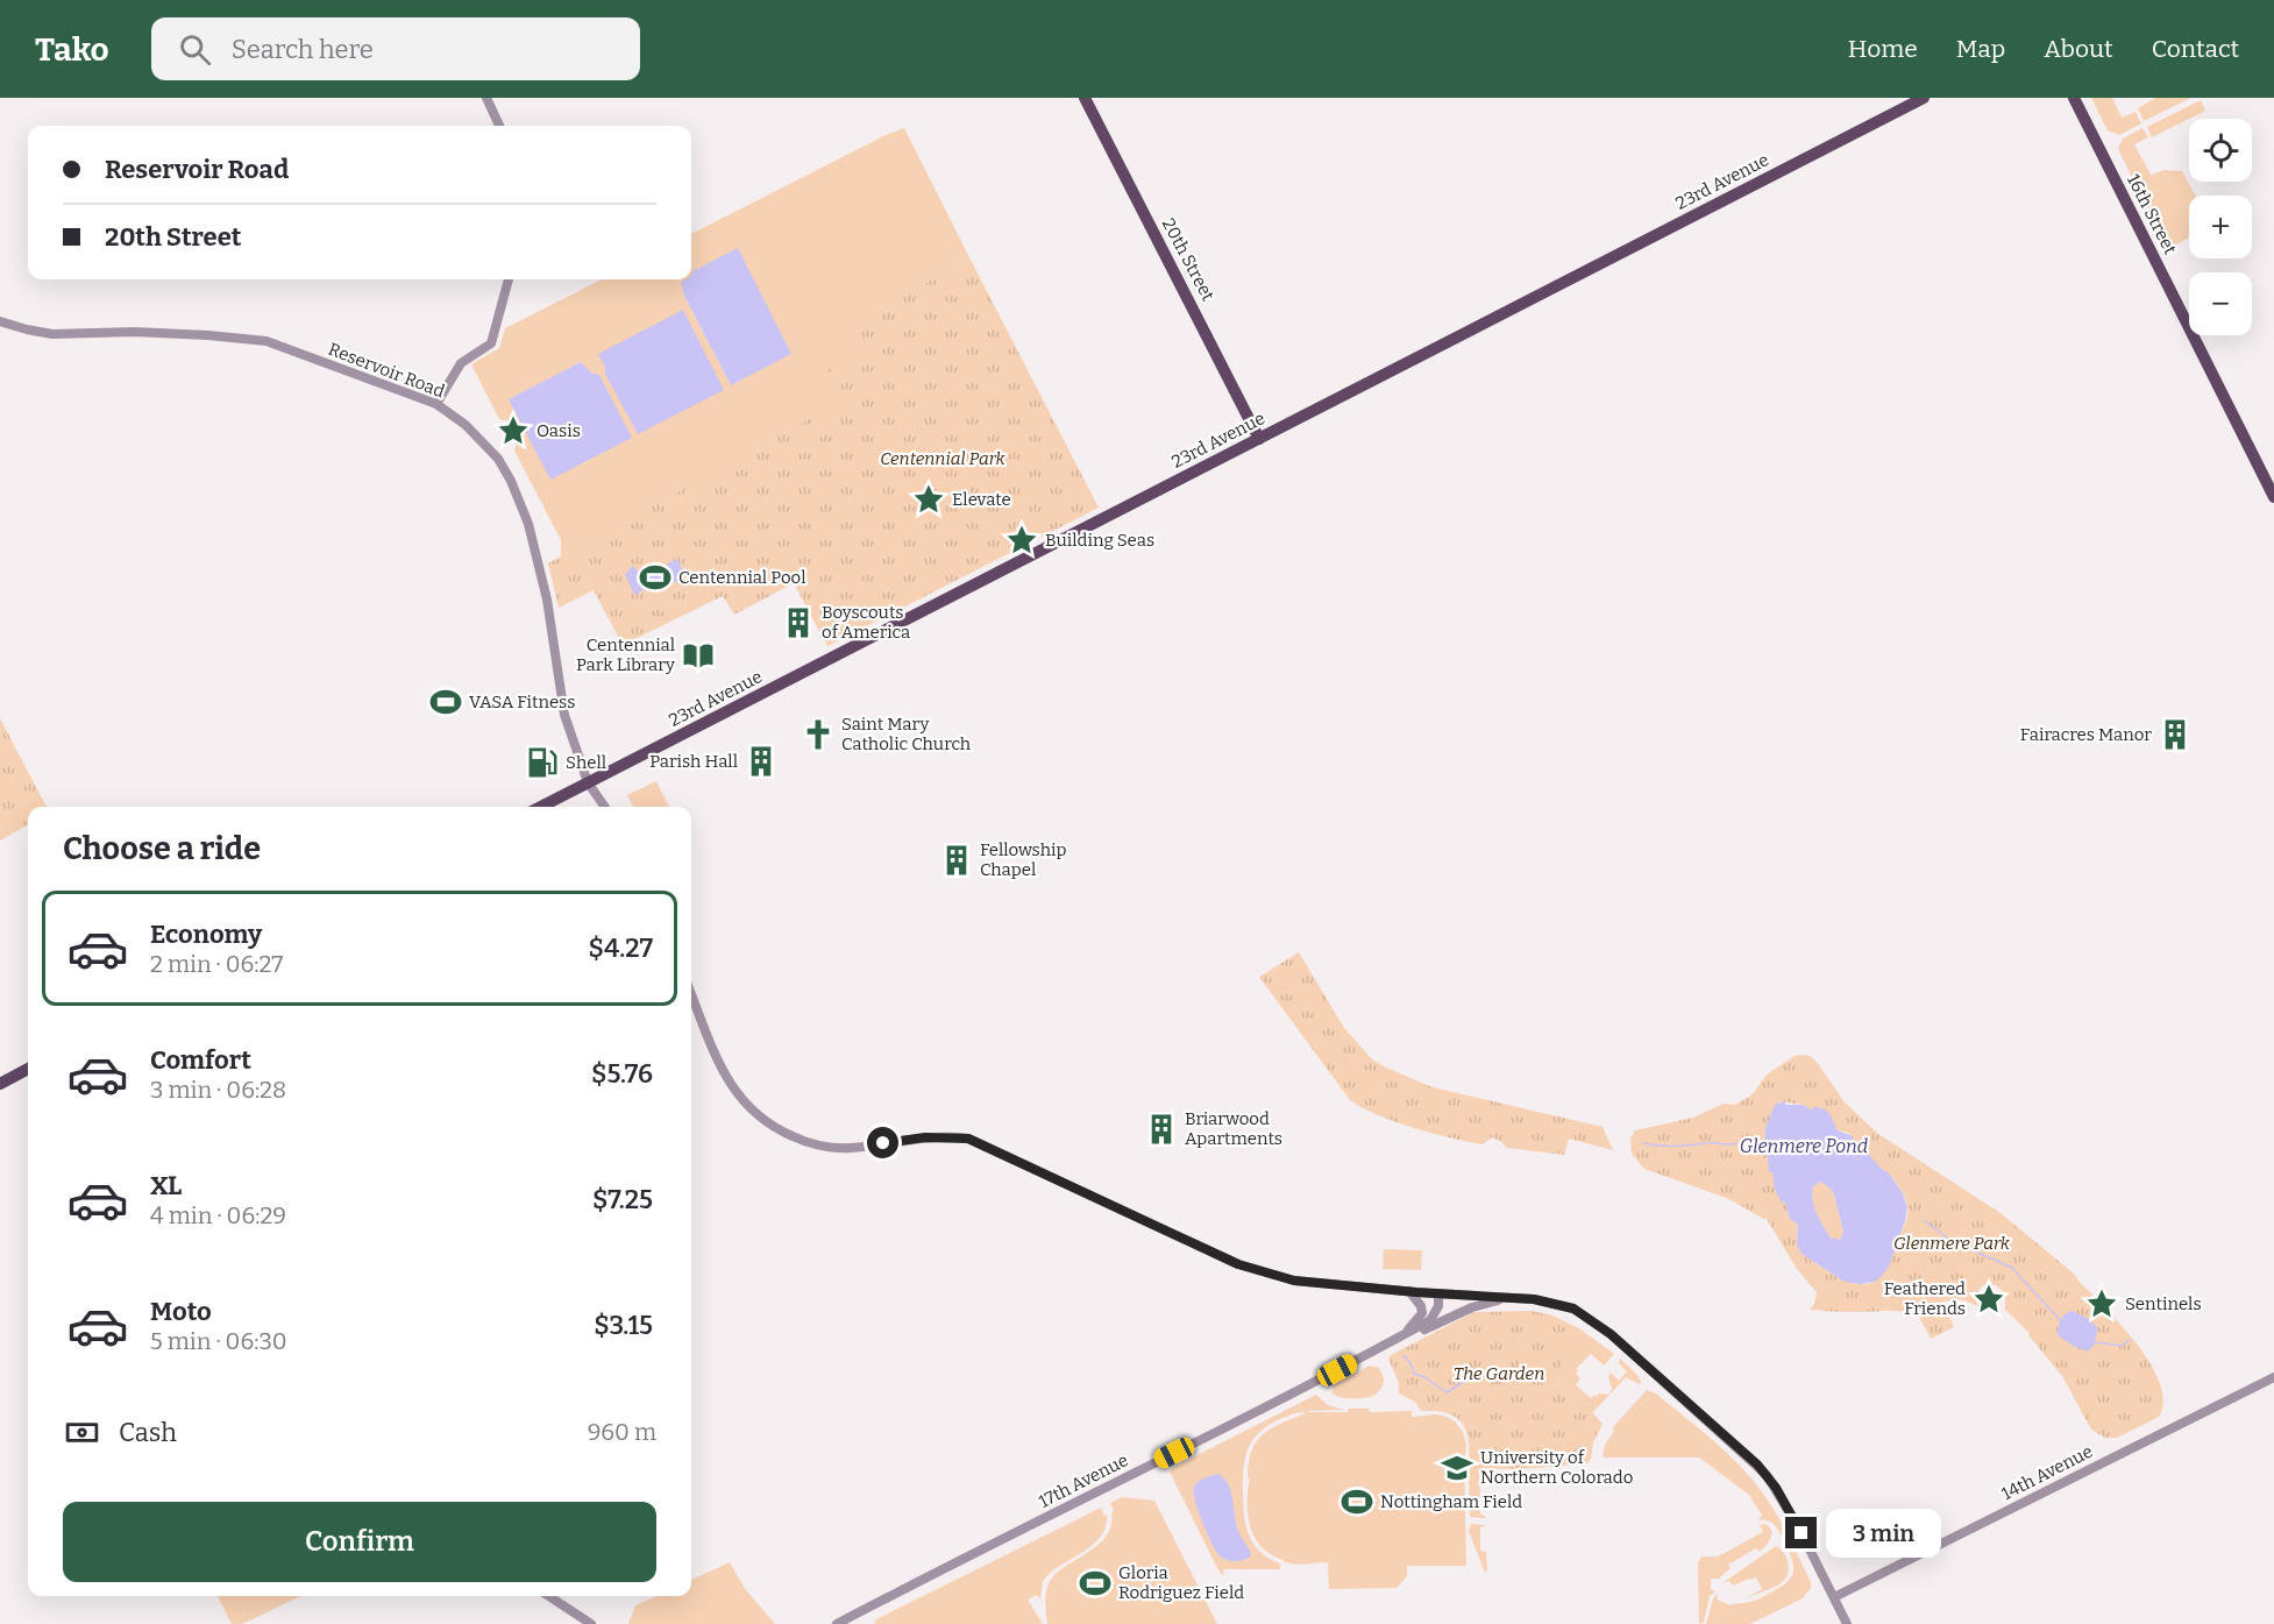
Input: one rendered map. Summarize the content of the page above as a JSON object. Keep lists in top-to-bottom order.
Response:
{
  "streets": {
    "main road": ["23rd Avenue", "16th Street", "20th Street"],
    "street": ["Reservoir Road", "14th Avenue", "17th Avenue"]
  },
  "crossings": [
    ["23rd Avenue", "20th Street"],
    ["23rd Avenue", "Reservoir Road"]
  ],
  "water": ["Glenmere Pond"],
  "parks": ["Centennial Park", "Glenmere Park", "The Garden"],
  "places": {
    "place": [
      "Oasis",
      "Elevate",
      "Building Seas",
      "Feathered Friends",
      "Sentinels"
    ],
    "sports": [
      "Centennial Pool",
      "VASA Fitness",
      "Nottingham Field",
      "Gloria Rodriguez Field"
    ],
    "building": [
      "Boyscouts of America",
      "Fairacres Manor",
      "Parish Hall",
      "Fellowship Chapel",
      "Briarwood Apartments"
    ],
    "library": ["Centennial Park Library"],
    "church": ["Saint Mary Catholic Church"],
    "fuel station": ["Shell"],
    "school or university": ["University of Northern Colorado"]
  },
  "page": {
    "header": "Tako",
    "search": "Search here",
    "nav": [
      "Home",
      "Map",
      "About",
      "Contact"
    ],
    "map_buttons": ["+", "−"],
    "banner": ["Reservoir Road", "20th Street"],
    "heading": "Choose a ride",
    "list": [
      {
        "name": "Economy",
        "note": "2 min · 06:27",
        "value": "$4.27"
      },
      {
        "name": "Comfort",
        "note": "3 min · 06:28",
        "value": "$5.76"
      },
      {
        "name": "XL",
        "note": "4 min · 06:29",
        "value": "$7.25"
      },
      {
        "name": "Moto",
        "note": "5 min · 06:30",
        "value": "$3.15"
      }
    ],
    "pay": ["Cash", "960 m"],
    "buttons": "Confirm",
    "bubble": "3 min"
  }
}
